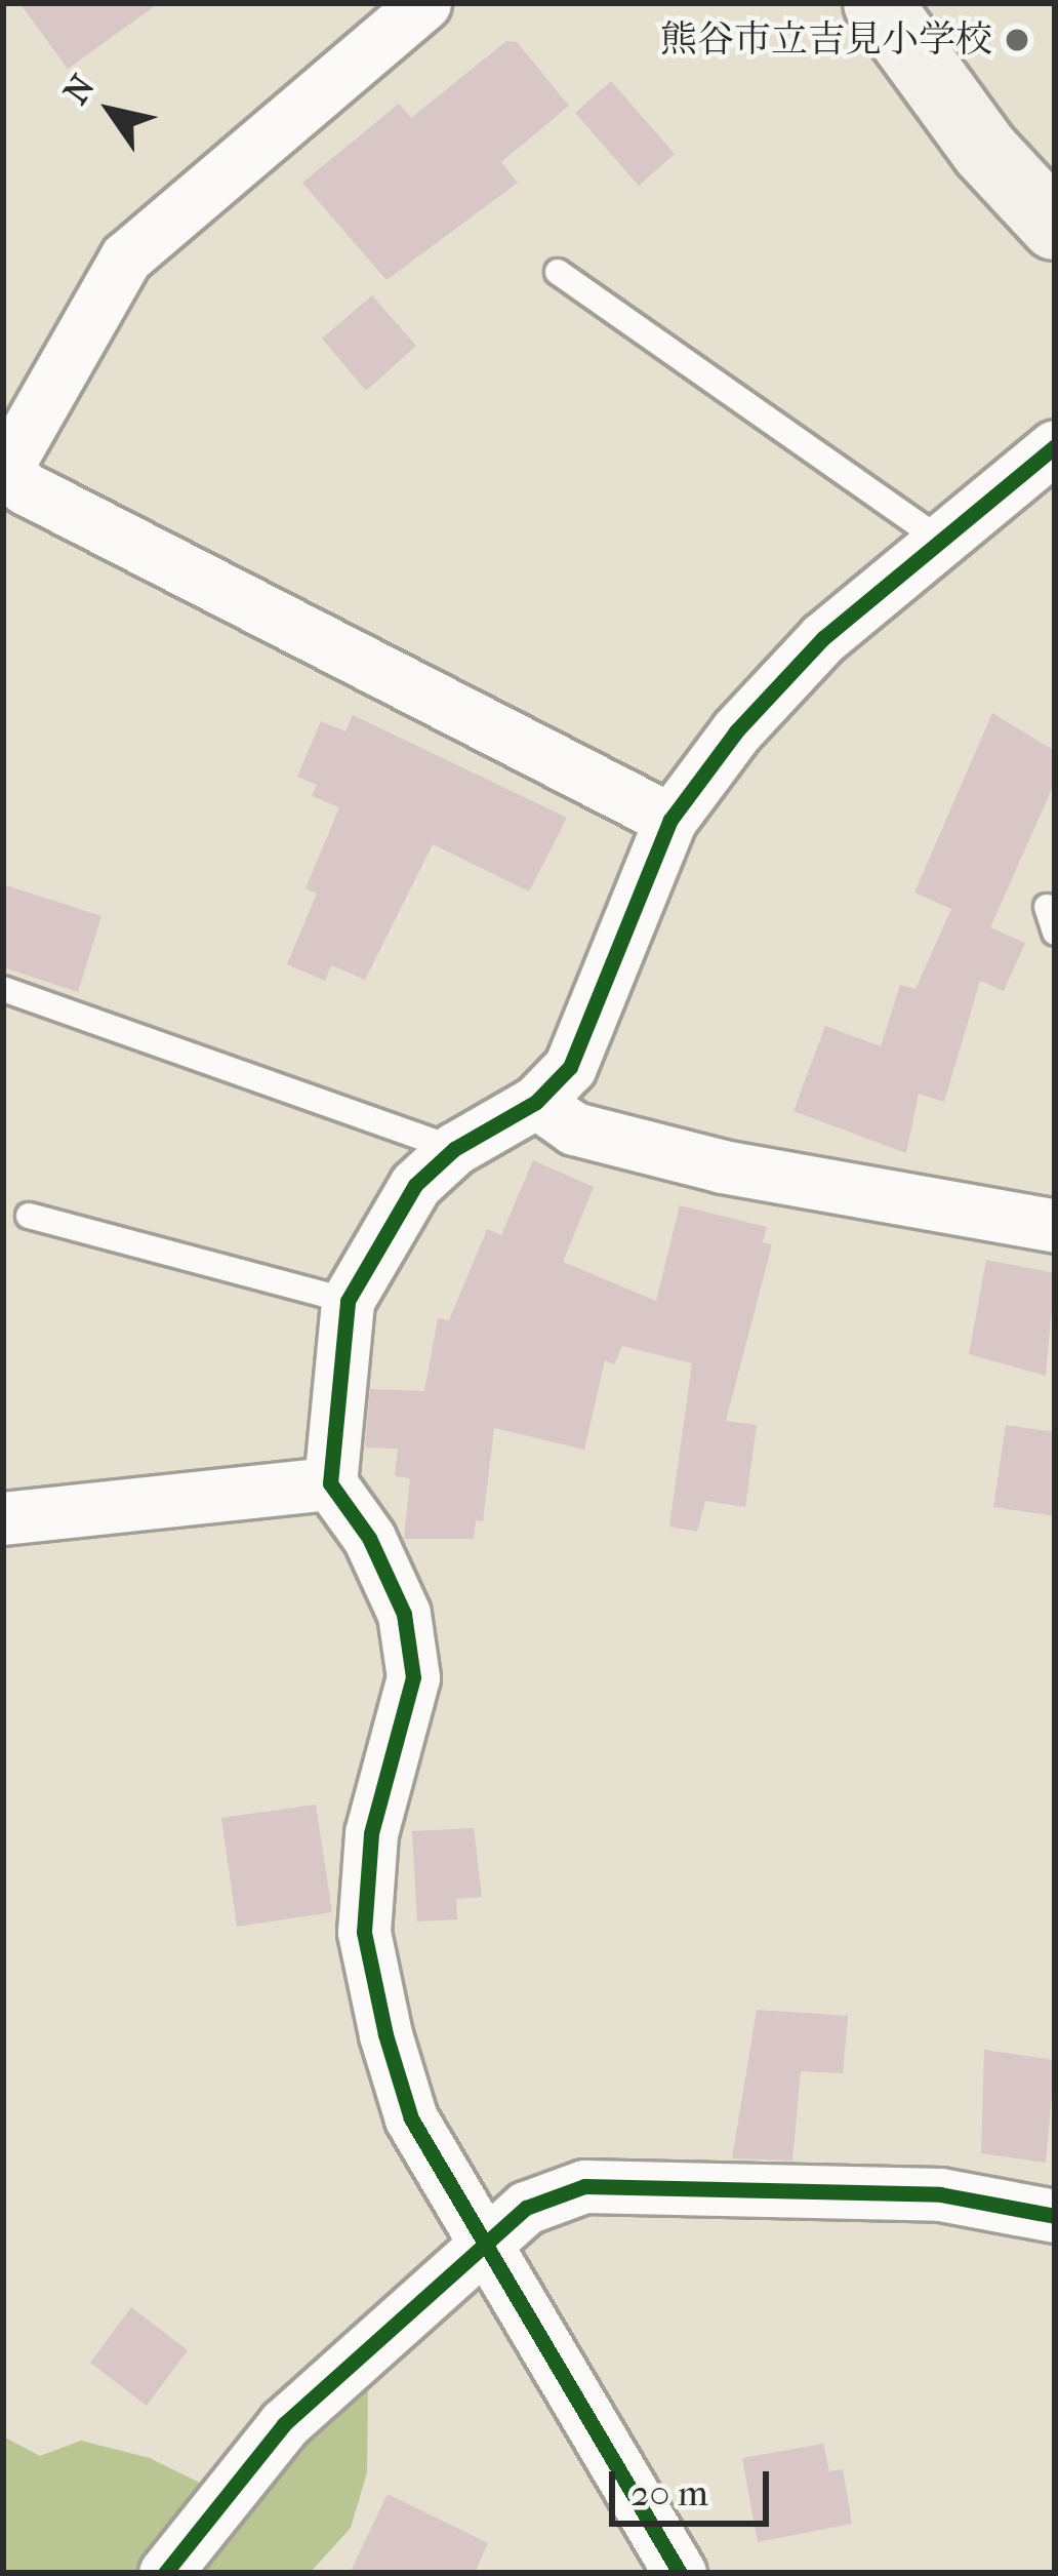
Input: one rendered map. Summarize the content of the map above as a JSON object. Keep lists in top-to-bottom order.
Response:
{
  "places": ["熊谷市立吉見小学校"],
  "scale_bar": "20 m",
  "north": "top left"
}
